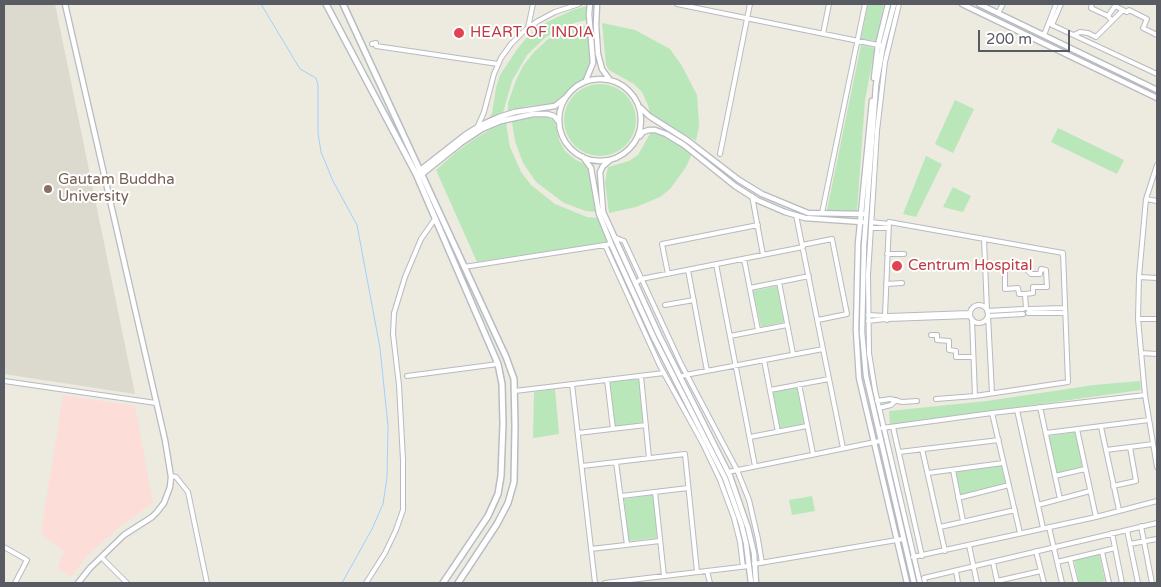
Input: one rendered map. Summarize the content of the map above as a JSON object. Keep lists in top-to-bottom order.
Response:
{
  "places": ["HEART OF INDIA", "Gautam Buddha University", "Centrum Hospital"],
  "scale_bar": "200 m"
}
